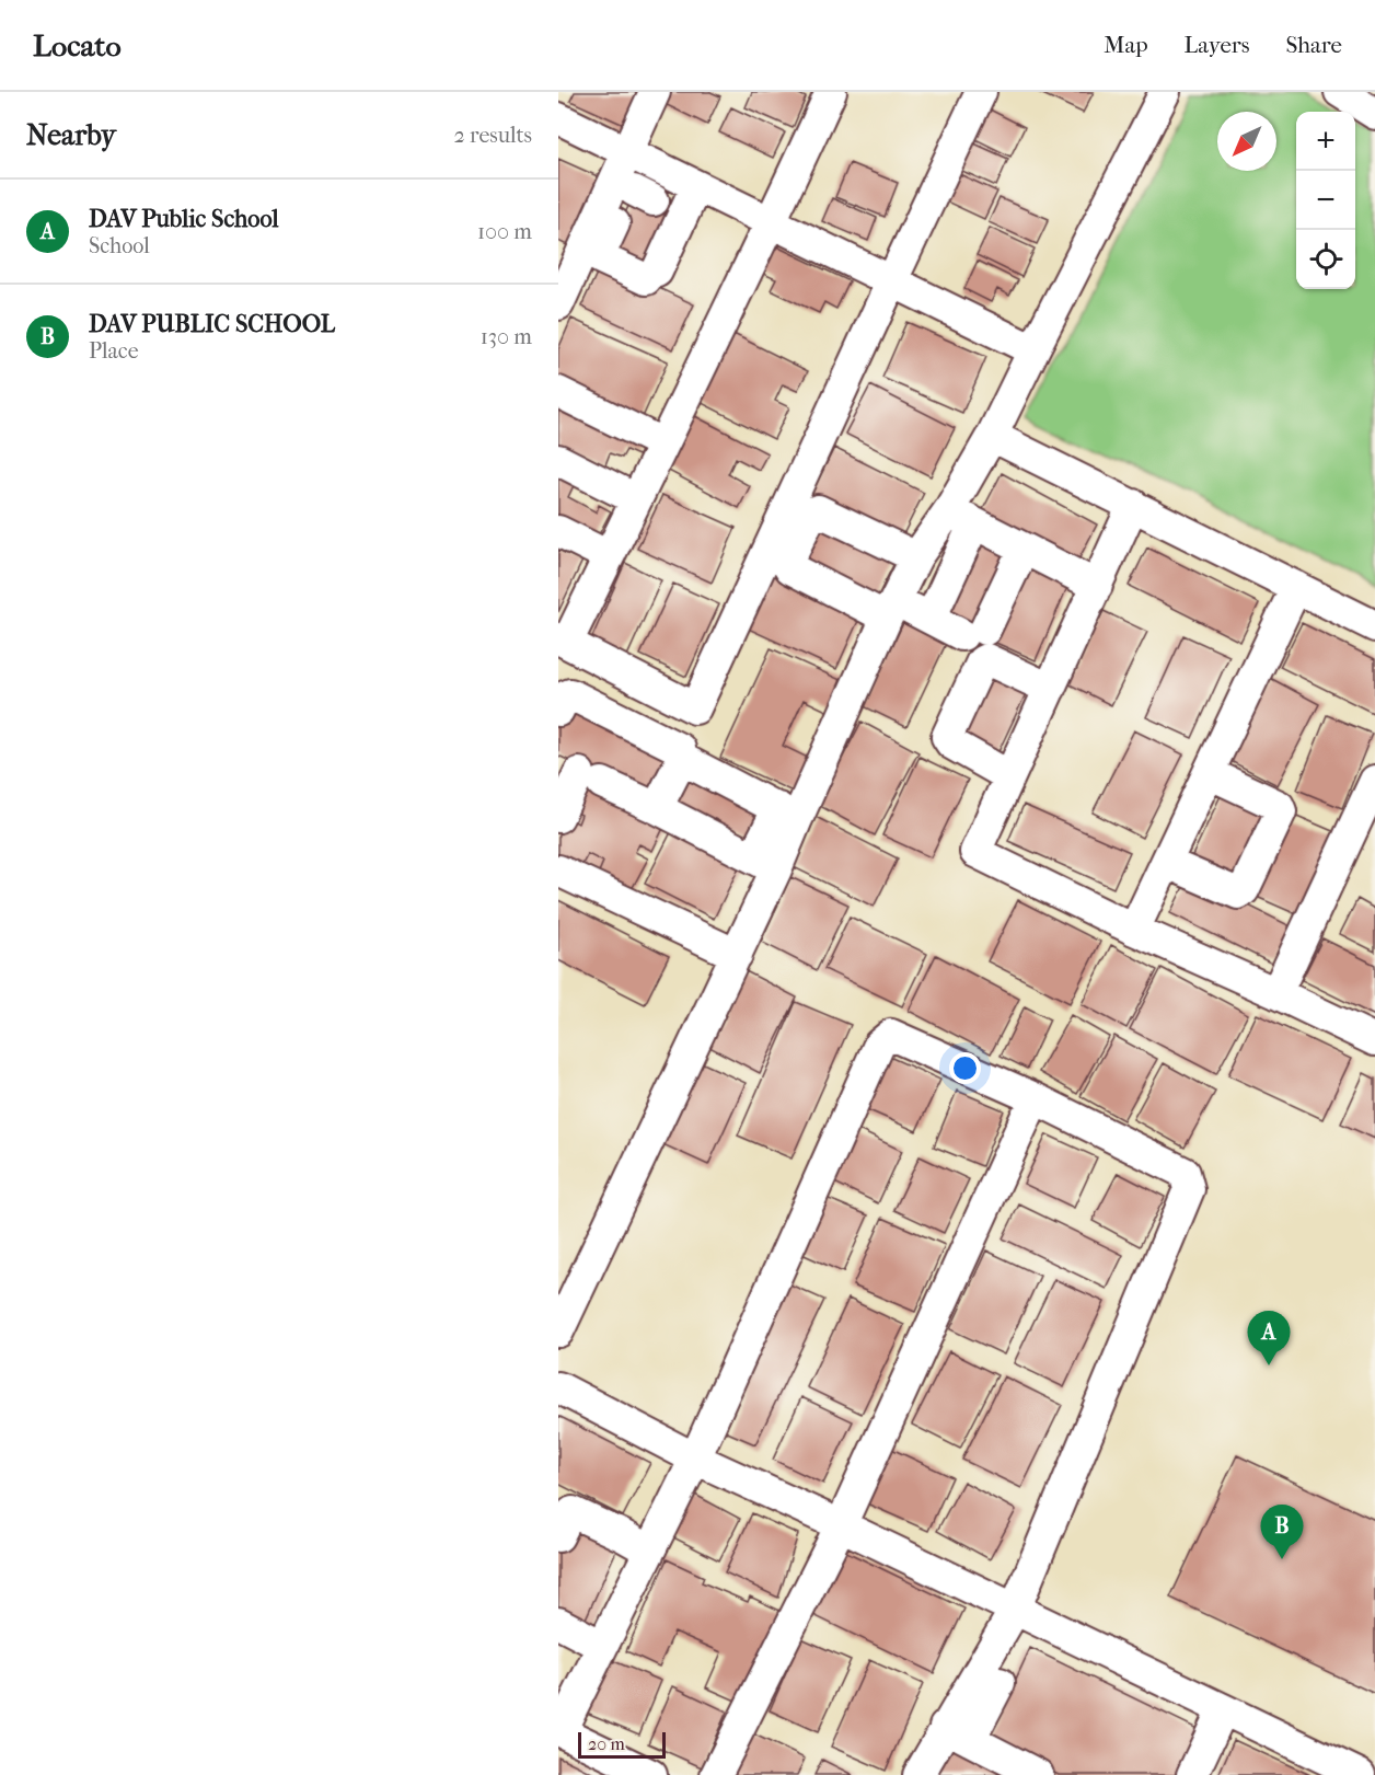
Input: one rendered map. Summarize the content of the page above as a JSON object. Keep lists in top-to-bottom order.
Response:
{
  "scale_bar": "20 m",
  "north": "bottom left",
  "page": {
    "header": "Locato",
    "nav": ["Map", "Layers", "Share"],
    "heading": ["Nearby", "2 results"],
    "map_buttons": ["+", "−"],
    "list": [
      {
        "mark": "A",
        "name": "DAV Public School",
        "note": "School",
        "value": "100 m"
      },
      {
        "mark": "B",
        "name": "DAV PUBLIC SCHOOL",
        "note": "Place",
        "value": "130 m"
      }
    ],
    "pins": ["A", "B"],
    "scale": "20 m"
  }
}
